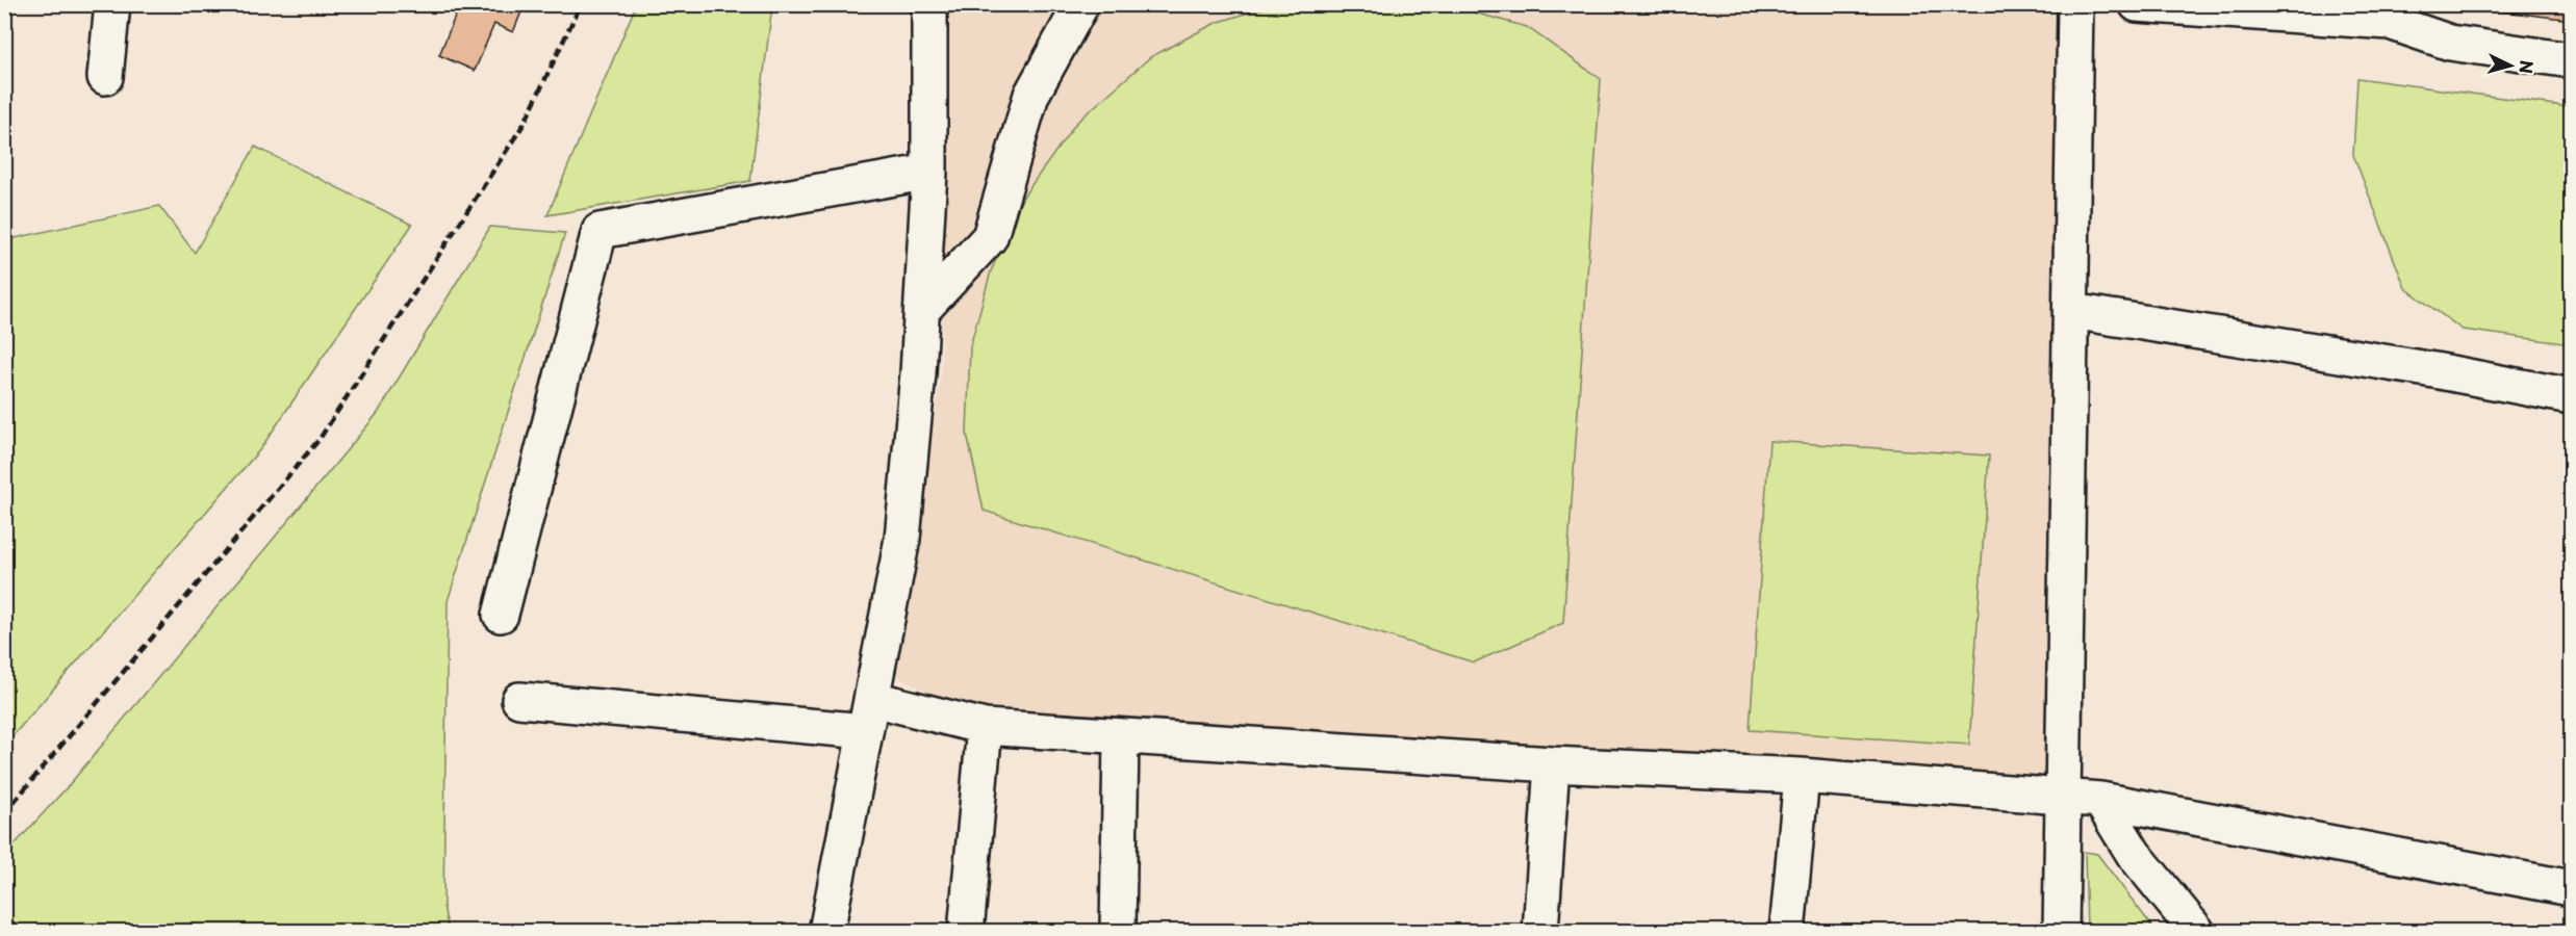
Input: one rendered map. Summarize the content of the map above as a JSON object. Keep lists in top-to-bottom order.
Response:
{
  "north": "right"
}
